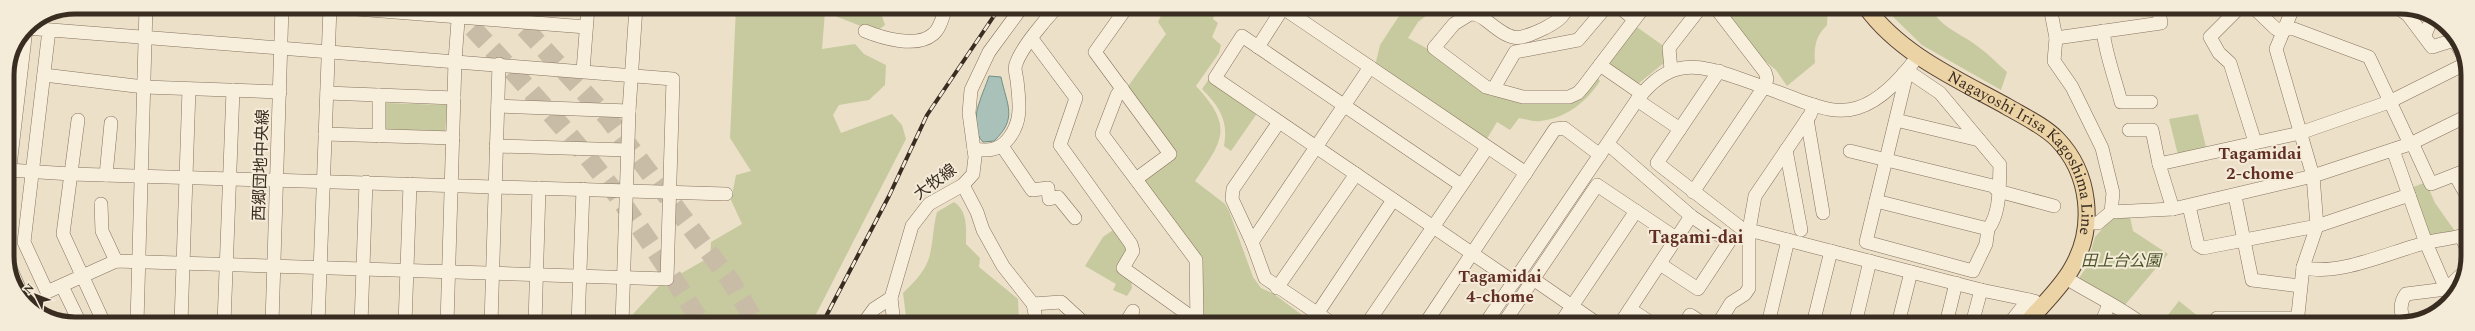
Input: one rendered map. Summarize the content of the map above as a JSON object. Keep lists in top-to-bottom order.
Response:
{
  "streets": {
    "main road": ["Nagayoshi Irisa Kagoshima Line"],
    "street": ["西郷団地中央線", "大牧線"]
  },
  "districts": ["Tagamidai 2-chome", "Tagami-dai", "Tagamidai 4-chome"],
  "parks": ["田上台公園"],
  "north": "top left"
}
